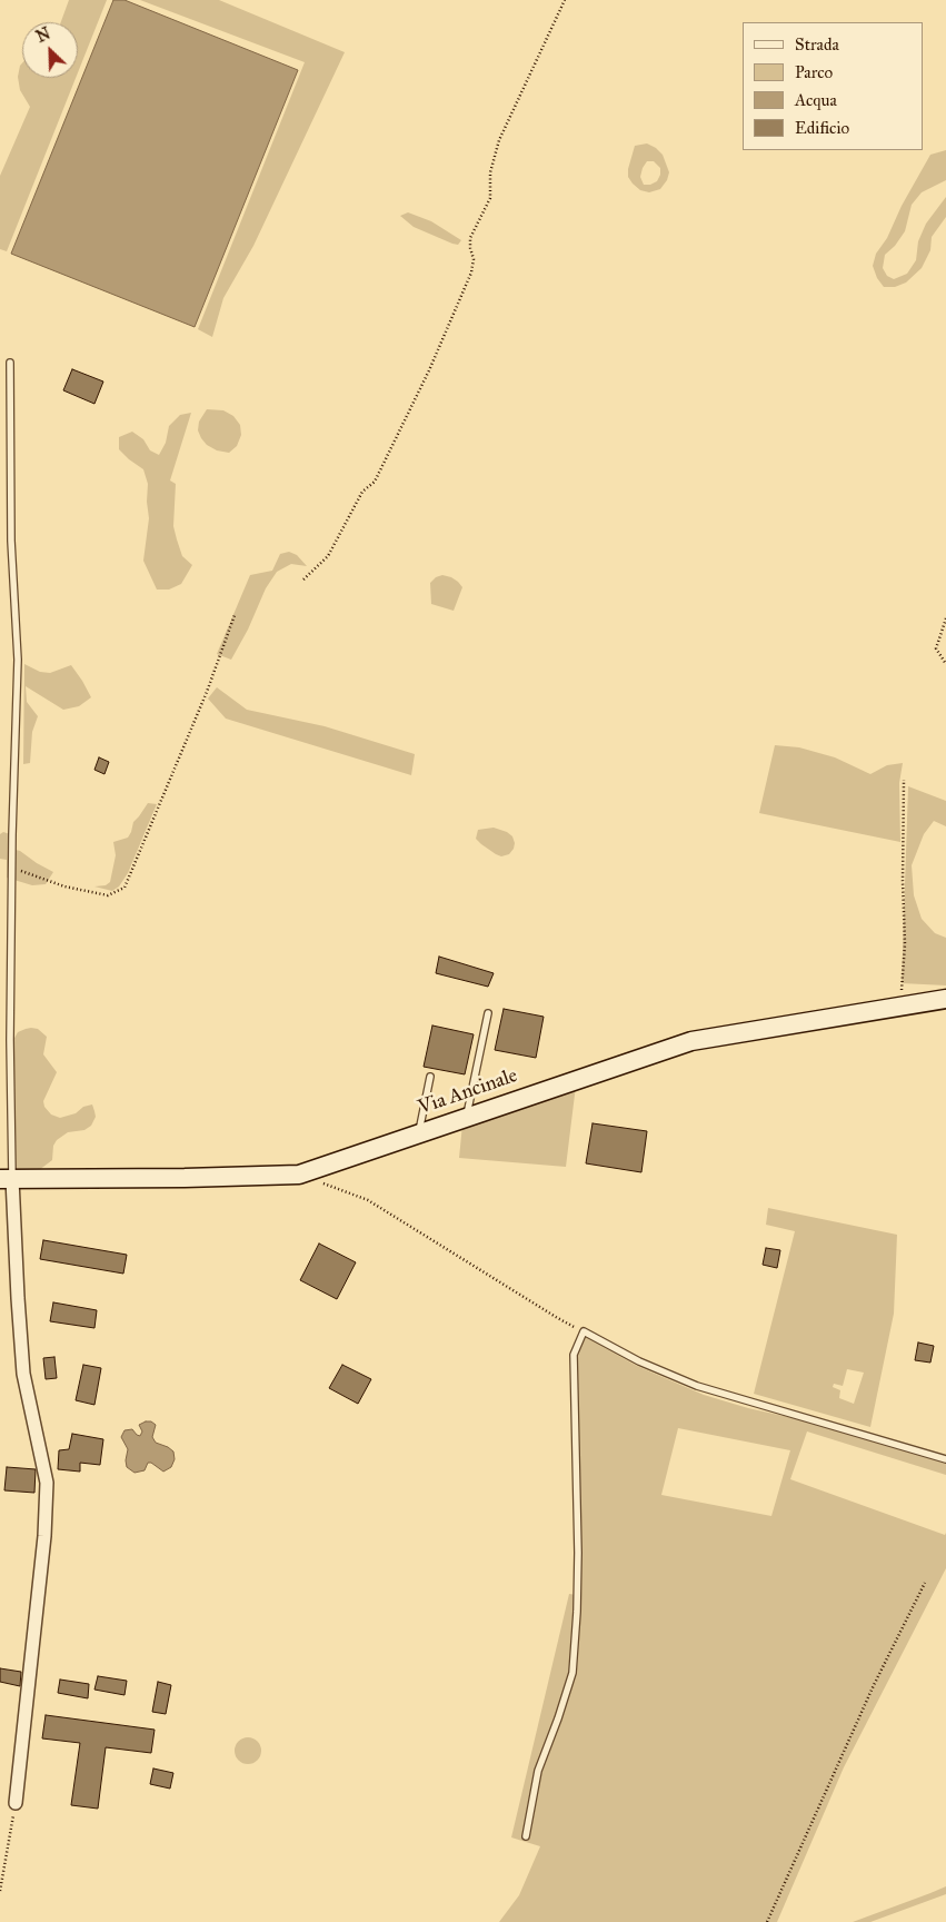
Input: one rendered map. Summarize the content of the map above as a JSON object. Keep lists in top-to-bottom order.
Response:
{
  "streets": {
    "main road": ["Via Ancinale"]
  },
  "legend": [
    "Strada",
    "Parco",
    "Acqua",
    "Edificio"
  ],
  "north": "top left"
}
